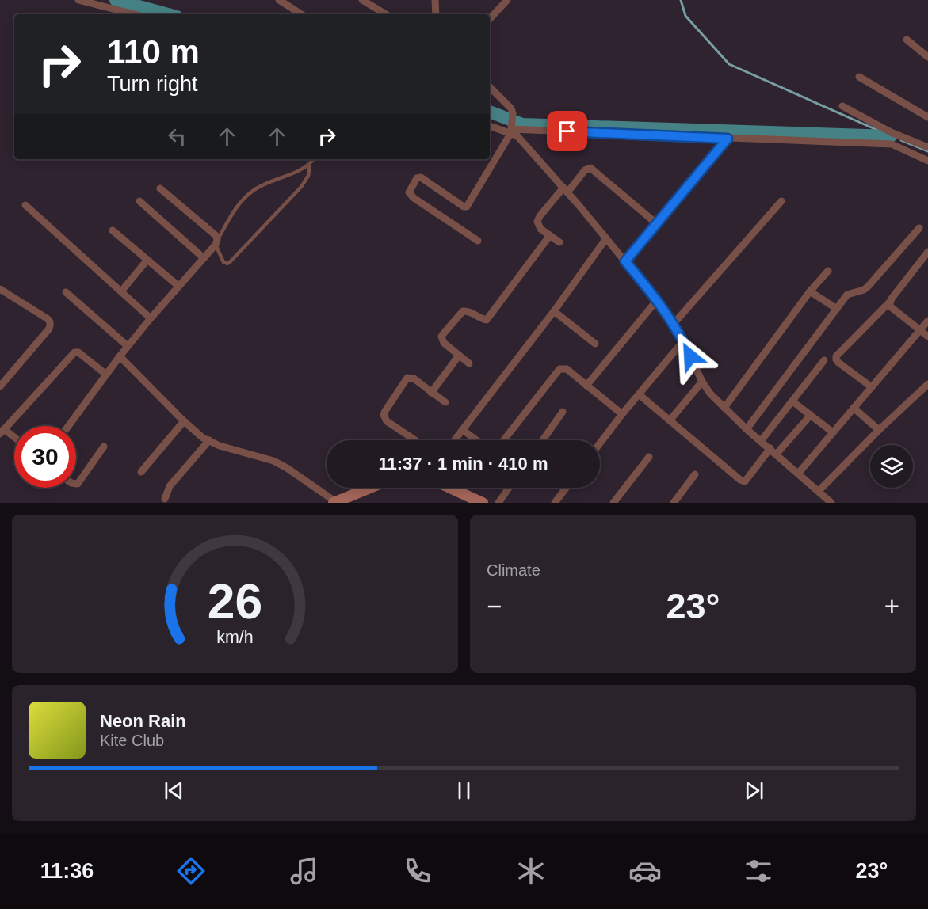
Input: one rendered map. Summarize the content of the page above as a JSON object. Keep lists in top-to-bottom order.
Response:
{
  "page": {
    "turn": ["110 m", "Turn right"],
    "limit": "30",
    "trip": "11:37 · 1 min · 410 m",
    "tile": "Climate",
    "heat": ["−", "23°", "+"],
    "song": ["Neon Rain", "Kite Club"],
    "tabs": ["11:36", "23°"],
    "gauge": ["26", "km/h"]
  }
}
